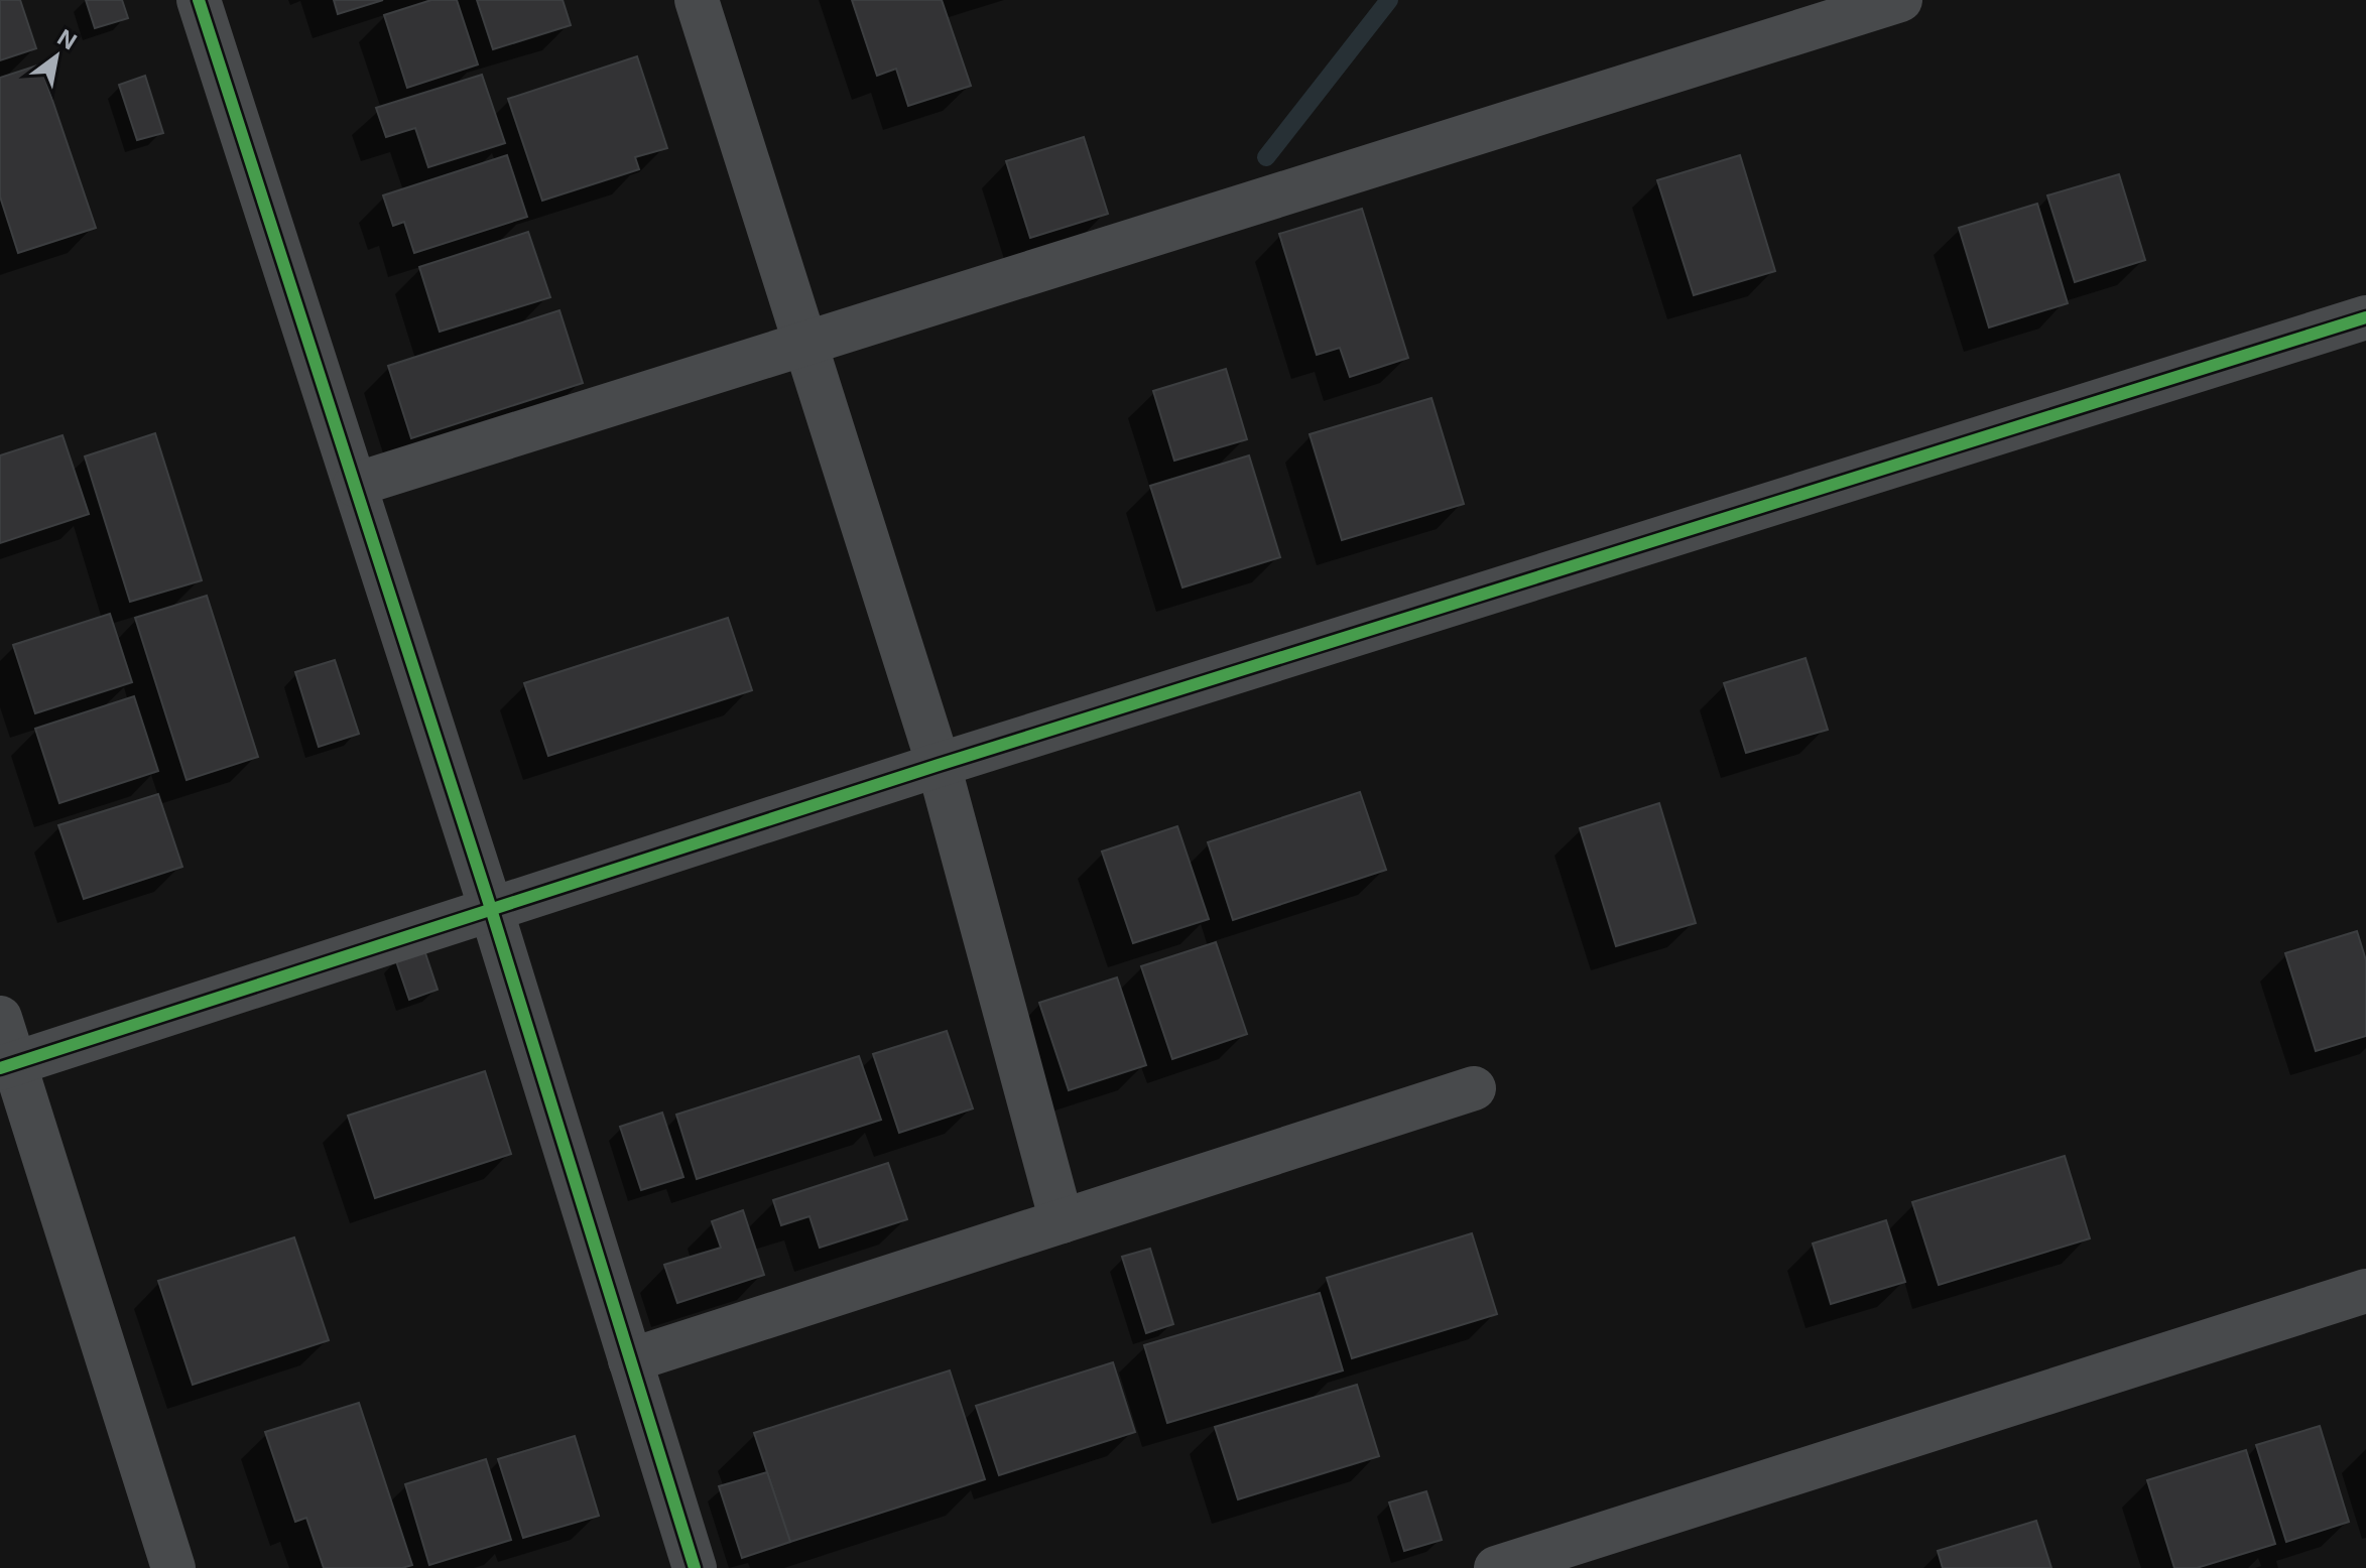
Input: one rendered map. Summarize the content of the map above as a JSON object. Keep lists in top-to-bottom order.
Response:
{
  "north": "top right"
}
